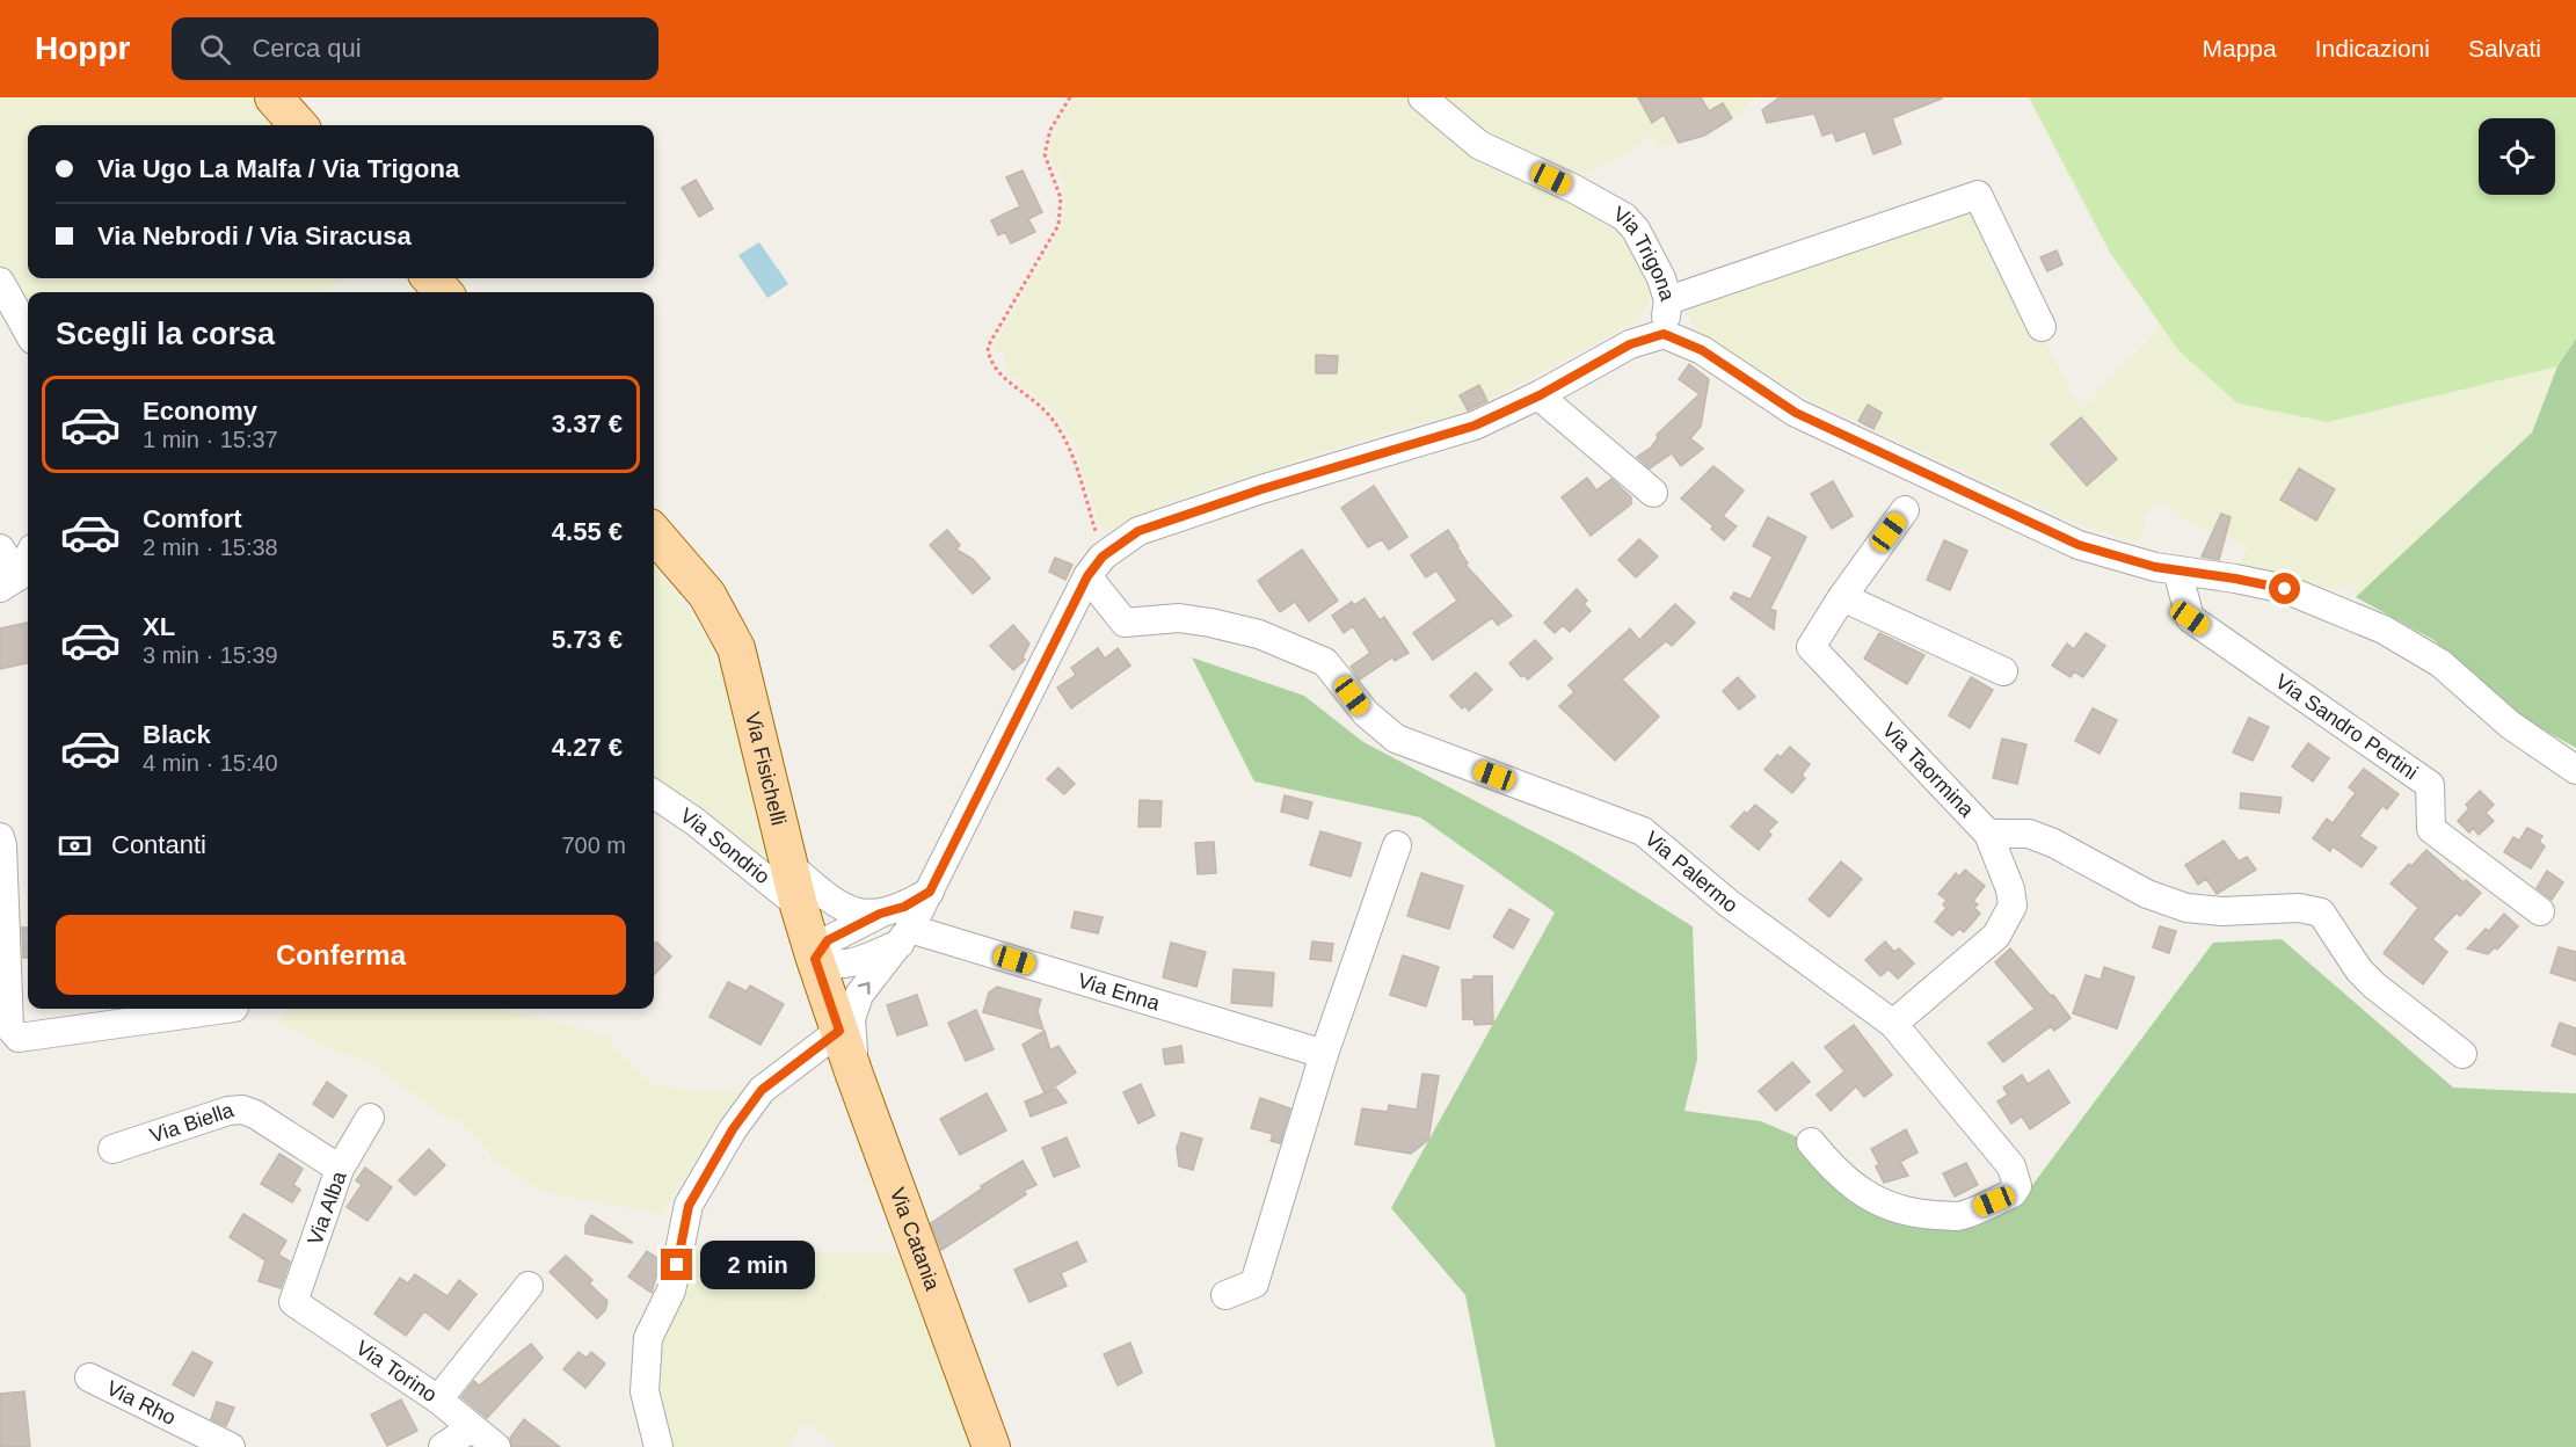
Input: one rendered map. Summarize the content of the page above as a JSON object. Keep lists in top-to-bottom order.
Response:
{
  "streets": {
    "main road": ["Via Fisichelli", "Via Catania"],
    "street": [
      "Via Trigona",
      "Via Sandro Pertini",
      "Via Taormina",
      "Via Sondrio",
      "Via Palermo",
      "Via Enna",
      "Via Biella",
      "Via Alba",
      "Via Torino",
      "Via Rho"
    ]
  },
  "crossings": [
    ["Via Trigona", "Via Palermo"],
    ["Via Trigona", "Via Enna"],
    ["Via Trigona", "Via Catania"],
    ["Via Fisichelli", "Via Sondrio"],
    ["Via Fisichelli", "Via Catania"],
    ["Via Taormina", "Via Palermo"],
    ["Via Biella", "Via Alba"],
    ["Via Alba", "Via Torino"]
  ],
  "page": {
    "header": "Hoppr",
    "search": "Cerca qui",
    "nav": ["Mappa", "Indicazioni", "Salvati"],
    "banner": ["Via Ugo La Malfa / Via Trigona", "Via Nebrodi / Via Siracusa"],
    "heading": "Scegli la corsa",
    "list": [
      {
        "name": "Economy",
        "note": "1 min · 15:37",
        "value": "3.37 €"
      },
      {
        "name": "Comfort",
        "note": "2 min · 15:38",
        "value": "4.55 €"
      },
      {
        "name": "XL",
        "note": "3 min · 15:39",
        "value": "5.73 €"
      },
      {
        "name": "Black",
        "note": "4 min · 15:40",
        "value": "4.27 €"
      }
    ],
    "pay": ["Contanti", "700 m"],
    "buttons": "Conferma",
    "bubble": "2 min"
  }
}
